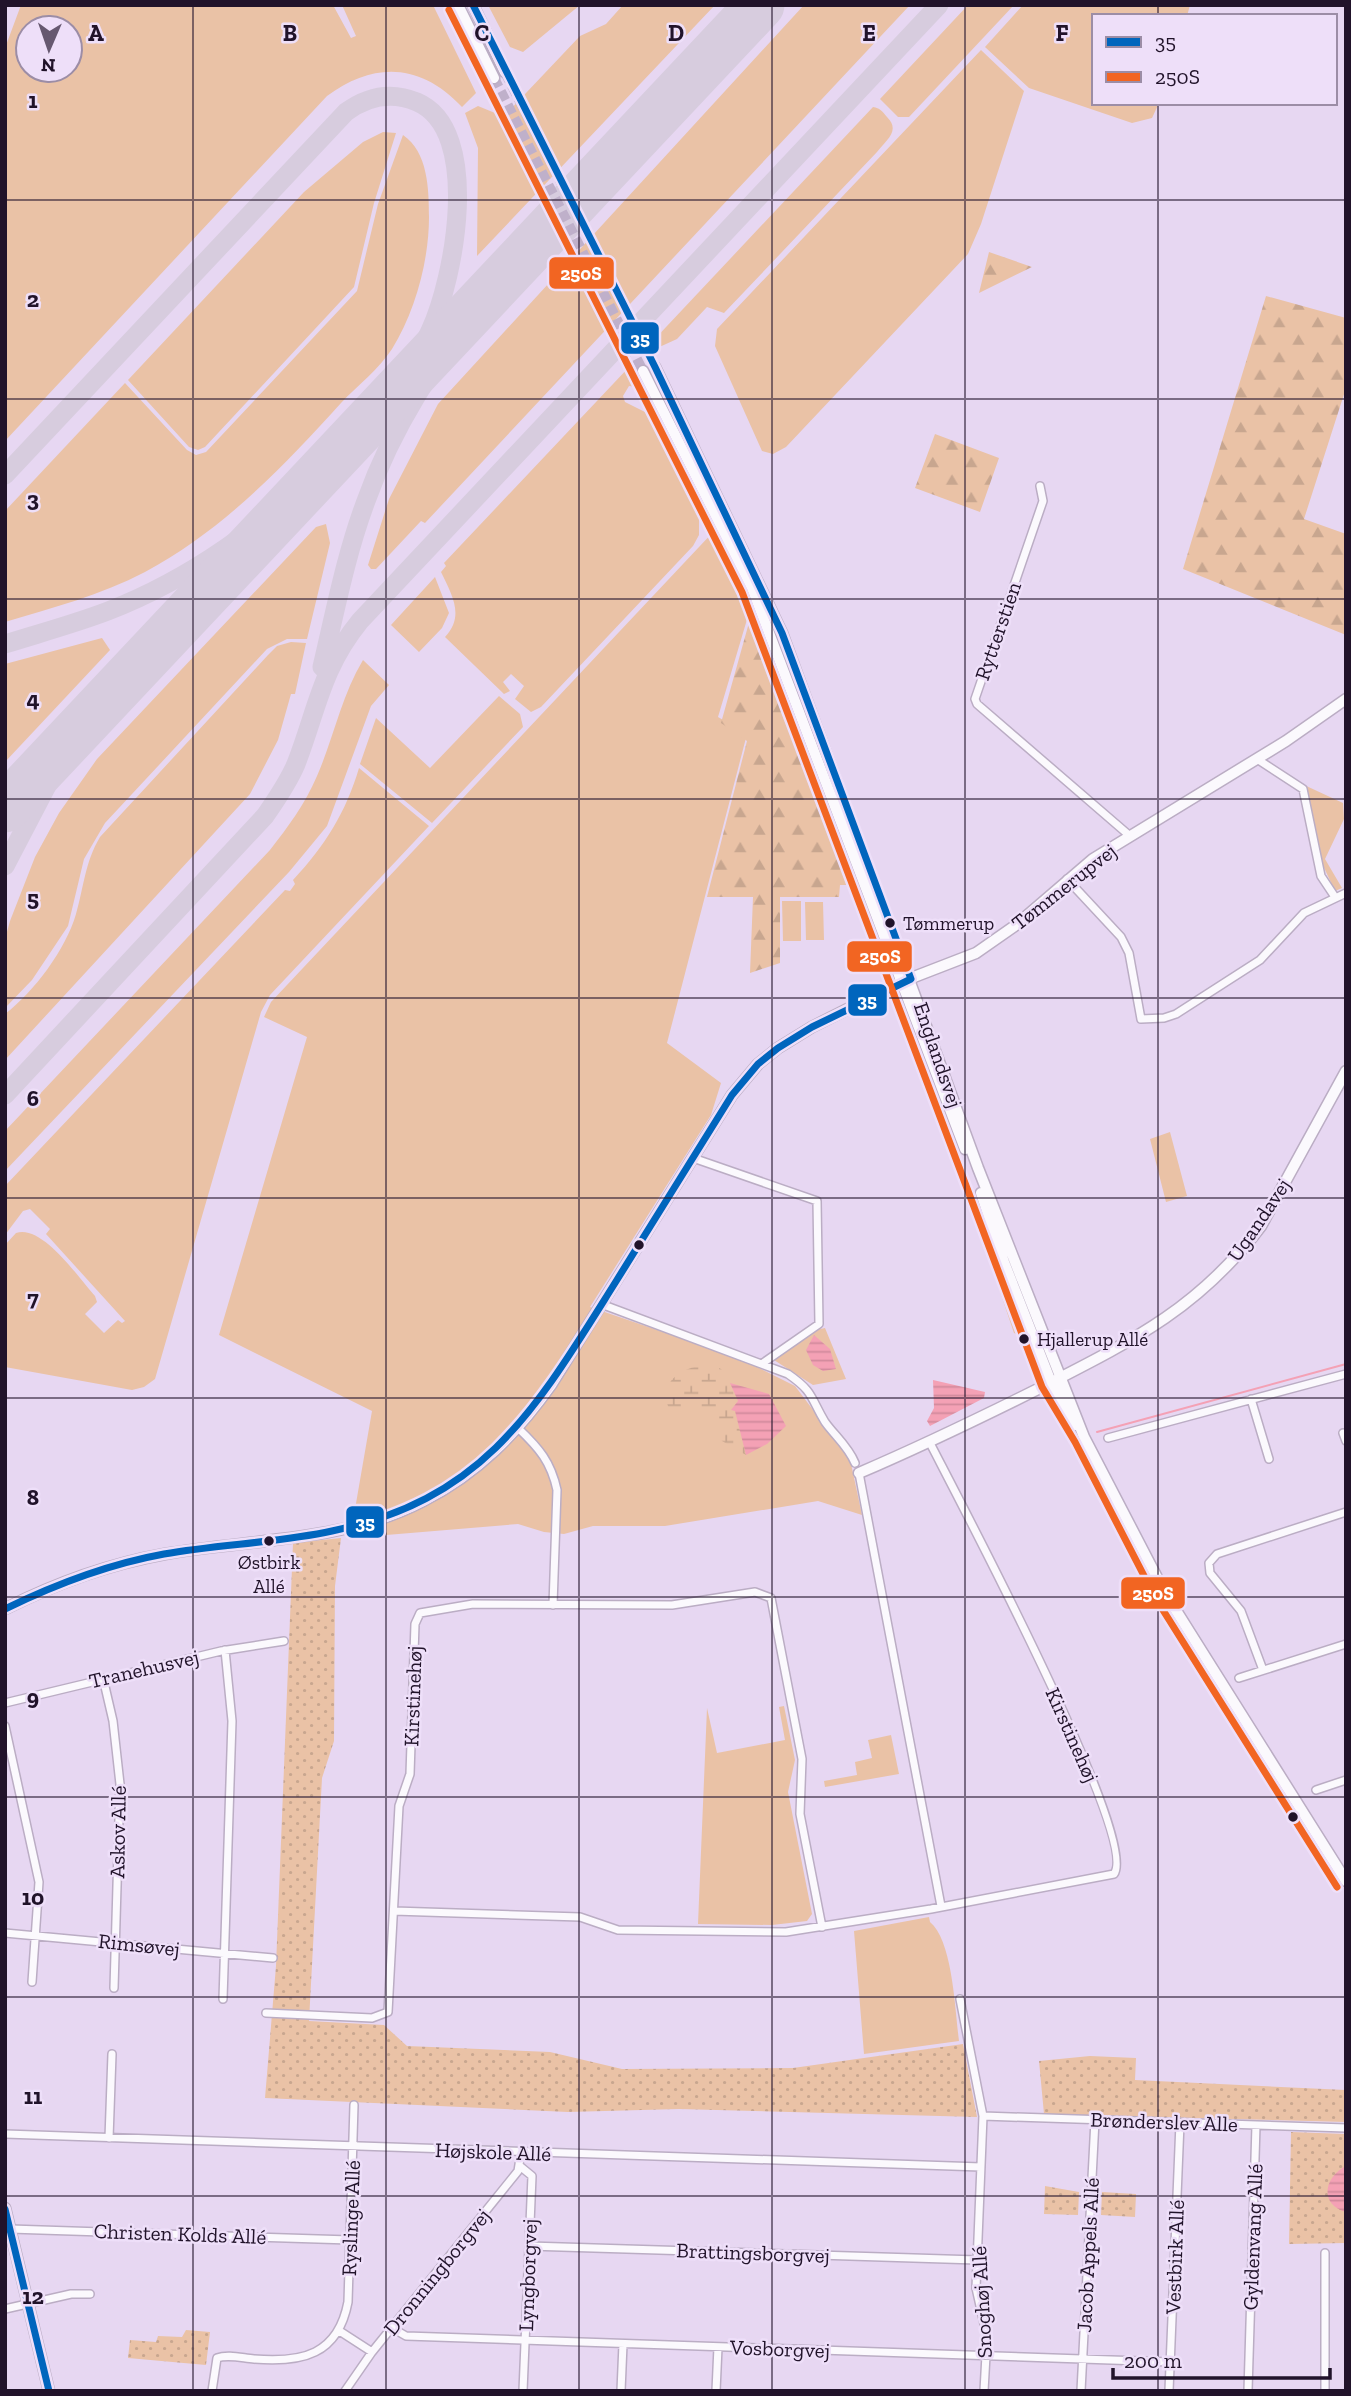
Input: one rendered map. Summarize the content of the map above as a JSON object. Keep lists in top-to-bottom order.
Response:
{
  "streets": {
    "main road": ["Tømmerupvej", "Englandsvej", "Ugandavej"],
    "street": [
      "Rytterstien",
      "Tranehusvej",
      "Kirstinehøj",
      "Askov Allé",
      "Rimsøvej",
      "Brønderslev Alle",
      "Højskole Allé",
      "Ryslinge Allé",
      "Christen Kolds Allé",
      "Gyldenvang Allé",
      "Brattingsborgvej",
      "Jacob Appels Allé",
      "Vestbirk Allé",
      "Dronningborgvej",
      "Lyngborgvej",
      "Snoghøj Allé",
      "Vosborgvej"
    ]
  },
  "crossings": [
    ["Rytterstien", "Tømmerupvej"],
    ["Tømmerupvej", "Englandsvej"],
    ["Englandsvej", "Ugandavej"],
    ["Tranehusvej", "Askov Allé"],
    ["Askov Allé", "Rimsøvej"],
    ["Brønderslev Alle", "Gyldenvang Allé"],
    ["Brønderslev Alle", "Jacob Appels Allé"],
    ["Brønderslev Alle", "Vestbirk Allé"],
    ["Brønderslev Alle", "Snoghøj Allé"],
    ["Højskole Allé", "Ryslinge Allé"],
    ["Højskole Allé", "Snoghøj Allé"],
    ["Ryslinge Allé", "Christen Kolds Allé"],
    ["Brattingsborgvej", "Lyngborgvej"],
    ["Brattingsborgvej", "Snoghøj Allé"],
    ["Jacob Appels Allé", "Vosborgvej"],
    ["Vestbirk Allé", "Vosborgvej"],
    ["Dronningborgvej", "Lyngborgvej"],
    ["Dronningborgvej", "Vosborgvej"],
    ["Lyngborgvej", "Vosborgvej"],
    ["Snoghøj Allé", "Vosborgvej"]
  ],
  "places": ["Tømmerup", "Hjallerup Allé", "Østbirk Allé"],
  "lines": ["transit line 35", "transit line 250S"],
  "legend": ["35", "250S"],
  "scale_bar": "200 m",
  "north": "bottom",
  "grid": {
    "columns": [
      "A",
      "B",
      "C",
      "D",
      "E",
      "F"
    ],
    "rows": [
      "1",
      "2",
      "3",
      "4",
      "5",
      "6",
      "7",
      "8",
      "9",
      "10",
      "11",
      "12"
    ]
  }
}
